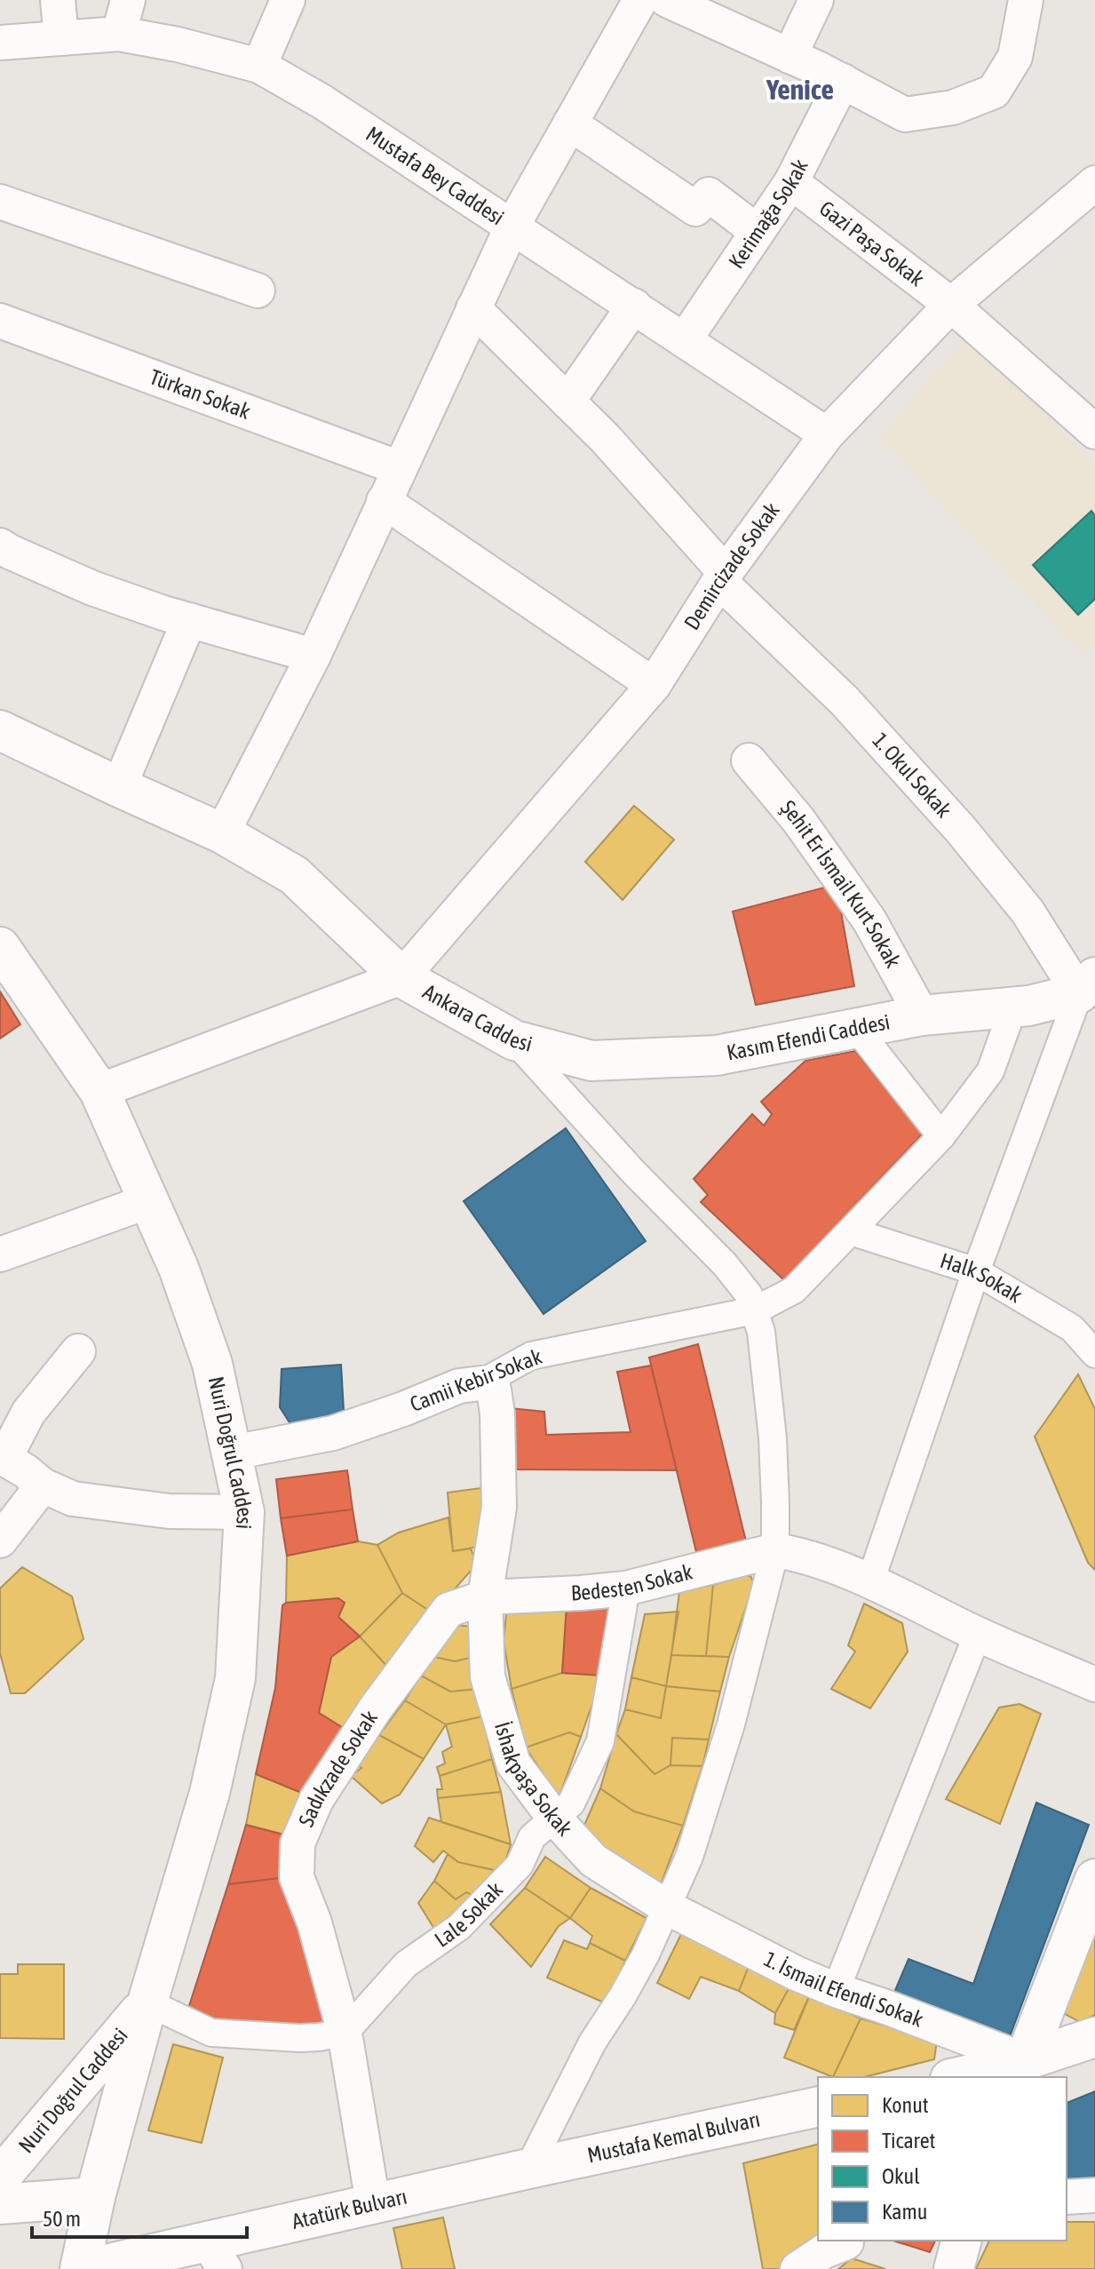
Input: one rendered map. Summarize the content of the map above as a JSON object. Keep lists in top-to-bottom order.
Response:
{
  "streets": {
    "main road": [
      "Ankara Caddesi",
      "Kasım Efendi Caddesi",
      "Nuri Doğrul Caddesi",
      "Mustafa Kemal Bulvarı",
      "Atatürk Bulvarı"
    ],
    "street": [
      "Mustafa Bey Caddesi",
      "Kerimağa Sokak",
      "Gazi Paşa Sokak",
      "Türkan Sokak",
      "Demircizade Sokak",
      "1. Okul Sokak",
      "Şehit Er İsmail Kurt Sokak",
      "Halk Sokak",
      "Camii Kebir Sokak",
      "Bedesten Sokak",
      "Sadıkzade Sokak",
      "İshakpaşa Sokak",
      "Lale Sokak",
      "1. İsmail Efendi Sokak"
    ]
  },
  "crossings": [
    ["Mustafa Bey Caddesi", "Kerimağa Sokak"],
    ["Mustafa Bey Caddesi", "Demircizade Sokak"],
    ["Kerimağa Sokak", "Gazi Paşa Sokak"],
    ["Gazi Paşa Sokak", "Demircizade Sokak"],
    ["Demircizade Sokak", "1. Okul Sokak"],
    ["Demircizade Sokak", "Ankara Caddesi"],
    ["1. Okul Sokak", "Kasım Efendi Caddesi"],
    ["Şehit Er İsmail Kurt Sokak", "Kasım Efendi Caddesi"],
    ["Ankara Caddesi", "Kasım Efendi Caddesi"],
    ["Ankara Caddesi", "Camii Kebir Sokak"],
    ["Ankara Caddesi", "Bedesten Sokak"],
    ["Ankara Caddesi", "İshakpaşa Sokak"],
    ["Ankara Caddesi", "1. İsmail Efendi Sokak"],
    ["Ankara Caddesi", "Mustafa Kemal Bulvarı"],
    ["Ankara Caddesi", "Atatürk Bulvarı"],
    ["Kasım Efendi Caddesi", "Camii Kebir Sokak"],
    ["Halk Sokak", "Camii Kebir Sokak"],
    ["Camii Kebir Sokak", "Nuri Doğrul Caddesi"],
    ["Bedesten Sokak", "Sadıkzade Sokak"],
    ["Bedesten Sokak", "İshakpaşa Sokak"],
    ["Bedesten Sokak", "Lale Sokak"],
    ["Sadıkzade Sokak", "İshakpaşa Sokak"],
    ["Sadıkzade Sokak", "Lale Sokak"],
    ["Sadıkzade Sokak", "Atatürk Bulvarı"],
    ["İshakpaşa Sokak", "Lale Sokak"],
    ["İshakpaşa Sokak", "1. İsmail Efendi Sokak"],
    ["Mustafa Kemal Bulvarı", "Atatürk Bulvarı"]
  ],
  "districts": ["Yenice"],
  "legend": [
    "Konut",
    "Ticaret",
    "Okul",
    "Kamu"
  ],
  "scale_bar": "50 m"
}
